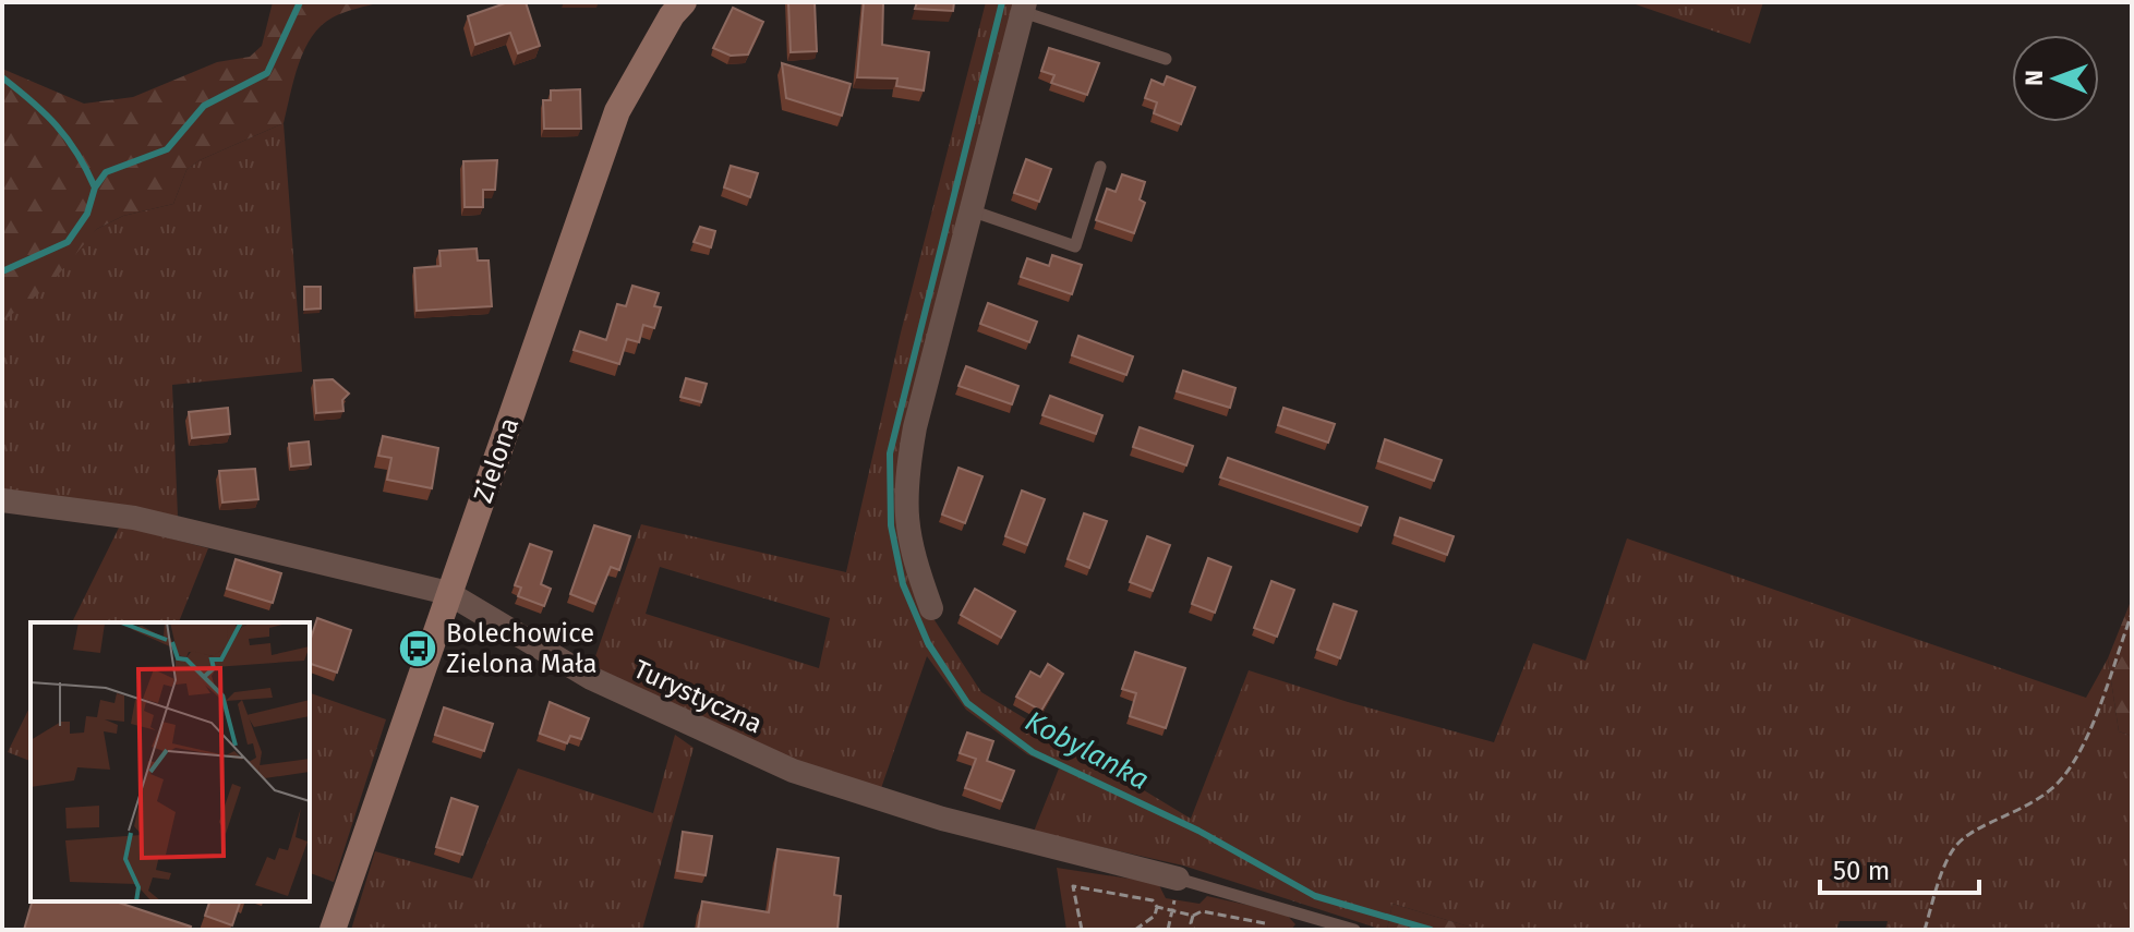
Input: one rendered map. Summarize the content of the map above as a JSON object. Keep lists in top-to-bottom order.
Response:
{
  "streets": {
    "street": ["Zielona", "Turystyczna"]
  },
  "crossings": [
    ["Zielona", "Turystyczna"]
  ],
  "water": ["Kobylanka"],
  "places": {
    "bus stop": ["Bolechowice Zielona Mała"]
  },
  "scale_bar": "50 m",
  "north": "left"
}
